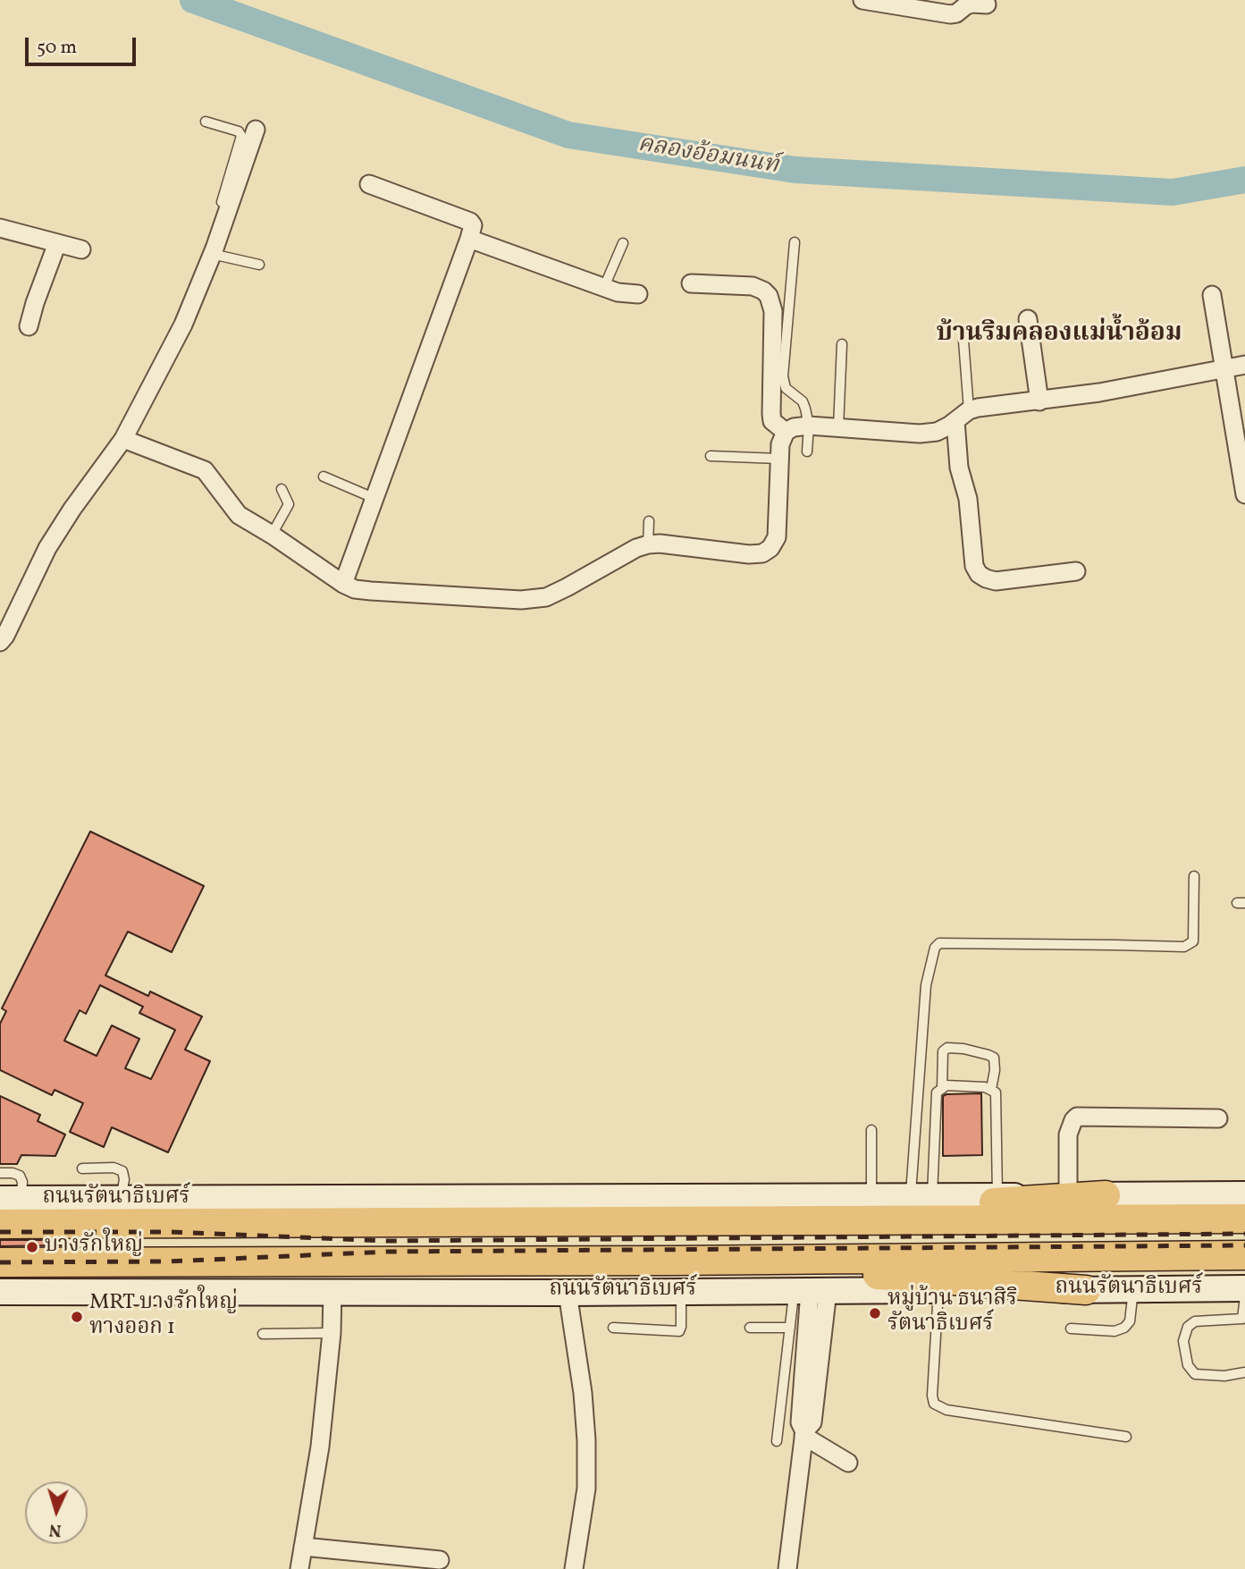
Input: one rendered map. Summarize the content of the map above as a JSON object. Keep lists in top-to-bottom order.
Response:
{
  "streets": {
    "main road": ["ถนนรัตนาธิเบศร์"]
  },
  "districts": ["บ้านริมคลองแม่น้ำอ้อม"],
  "water": ["คลองอ้อมนนท์"],
  "places": ["บางรักใหญ่", "หมู่บ้าน ธนาสิริ รัตนาธิเบศร์", "MRT บางรักใหญ่ ทางออก 1"],
  "scale_bar": "50 m",
  "north": "bottom"
}
